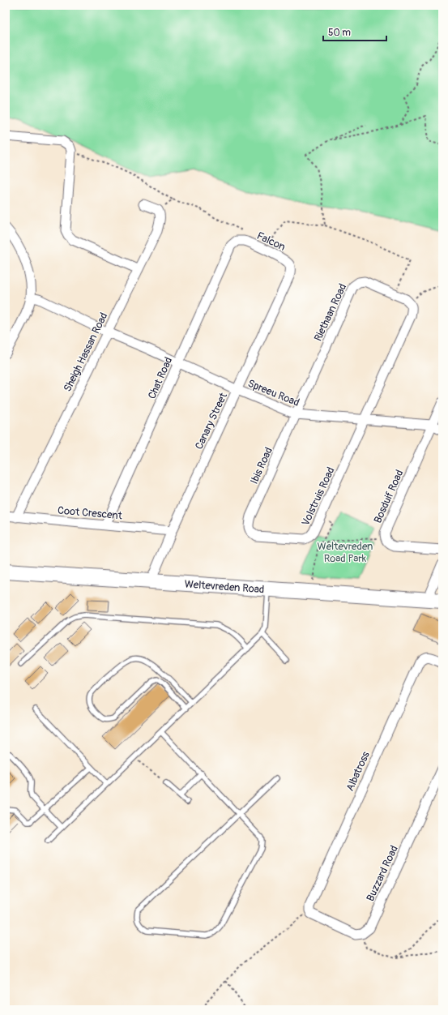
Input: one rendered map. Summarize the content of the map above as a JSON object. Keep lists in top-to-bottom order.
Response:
{
  "streets": {
    "main road": ["Weltevreden Road"],
    "street": [
      "Falcon",
      "Riethaan Road",
      "Sheigh Hassan Road",
      "Chat Road",
      "Spreeu Road",
      "Canary Street",
      "Ibis Road",
      "Volstruis Road",
      "Bosduif Road",
      "Coot Crescent",
      "Albatross",
      "Buzzard Road"
    ]
  },
  "crossings": [
    ["Falcon", "Chat Road"],
    ["Falcon", "Canary Street"],
    ["Riethaan Road", "Spreeu Road"],
    ["Riethaan Road", "Ibis Road"],
    ["Sheigh Hassan Road", "Spreeu Road"],
    ["Sheigh Hassan Road", "Coot Crescent"],
    ["Chat Road", "Spreeu Road"],
    ["Chat Road", "Coot Crescent"],
    ["Spreeu Road", "Canary Street"],
    ["Spreeu Road", "Ibis Road"],
    ["Spreeu Road", "Volstruis Road"],
    ["Spreeu Road", "Bosduif Road"],
    ["Canary Street", "Coot Crescent"],
    ["Canary Street", "Weltevreden Road"],
    ["Ibis Road", "Volstruis Road"]
  ],
  "parks": ["Weltevreden Road Park"],
  "scale_bar": "50 m"
}
